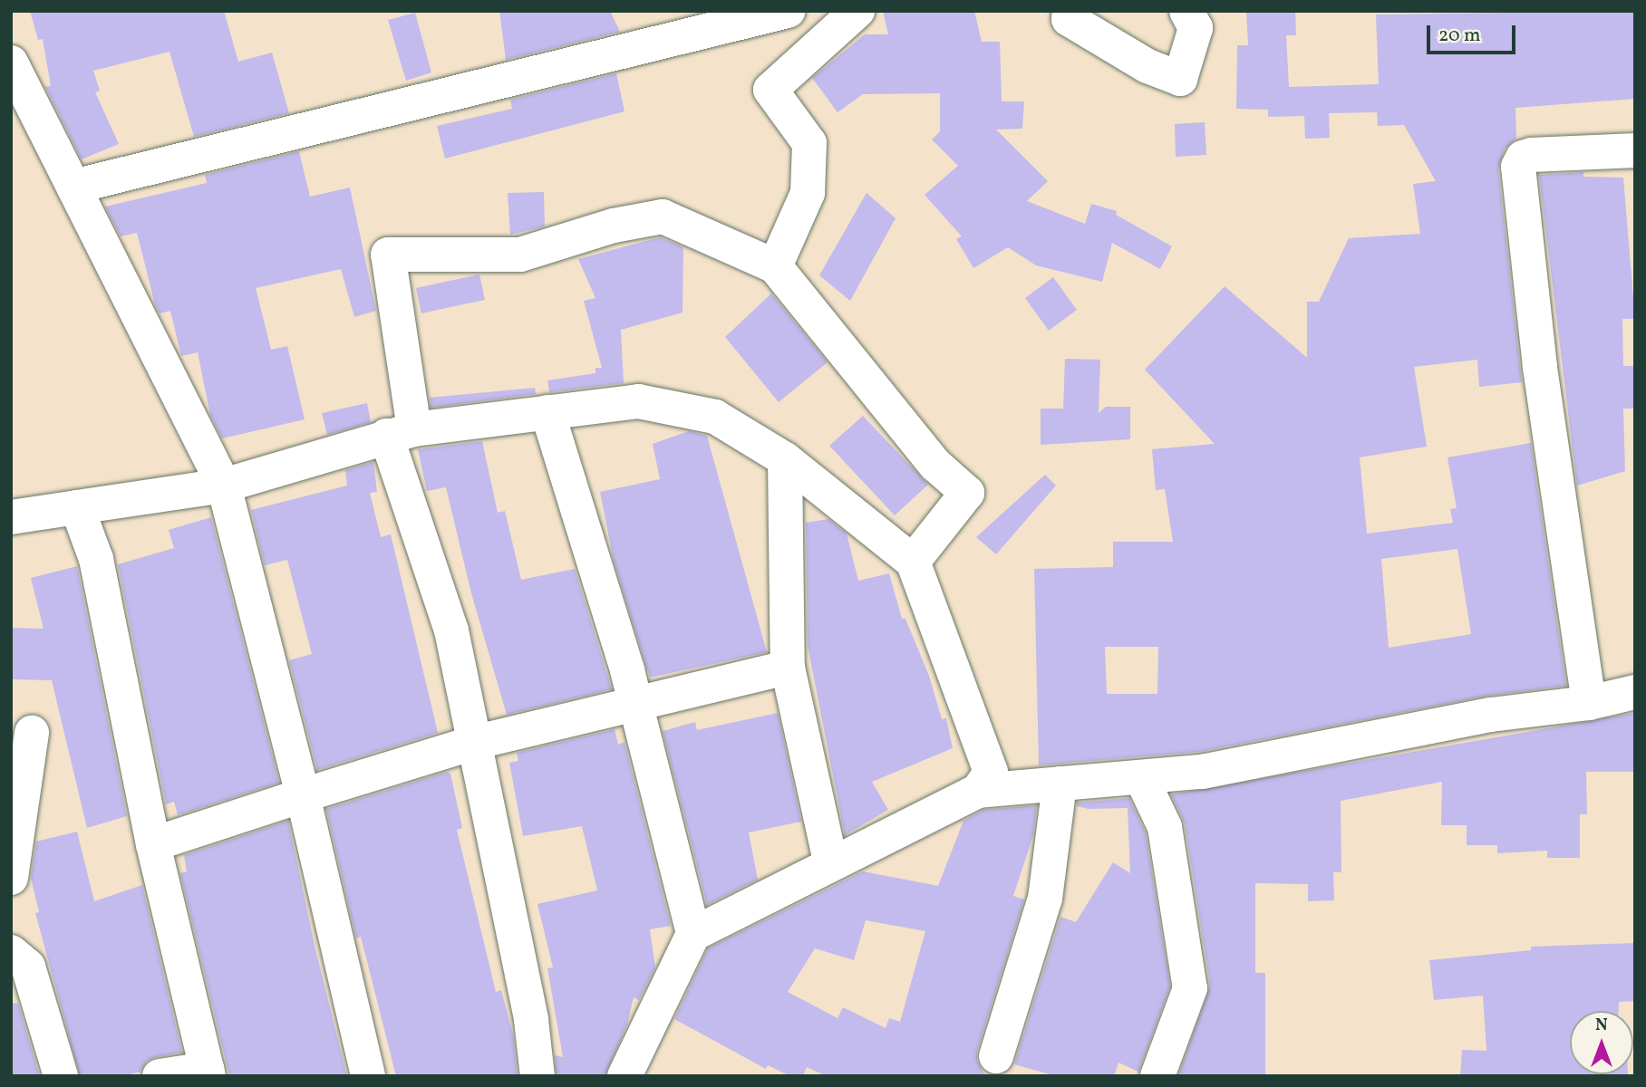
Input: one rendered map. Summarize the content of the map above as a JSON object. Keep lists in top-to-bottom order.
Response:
{
  "scale_bar": "20 m",
  "north": "top"
}
